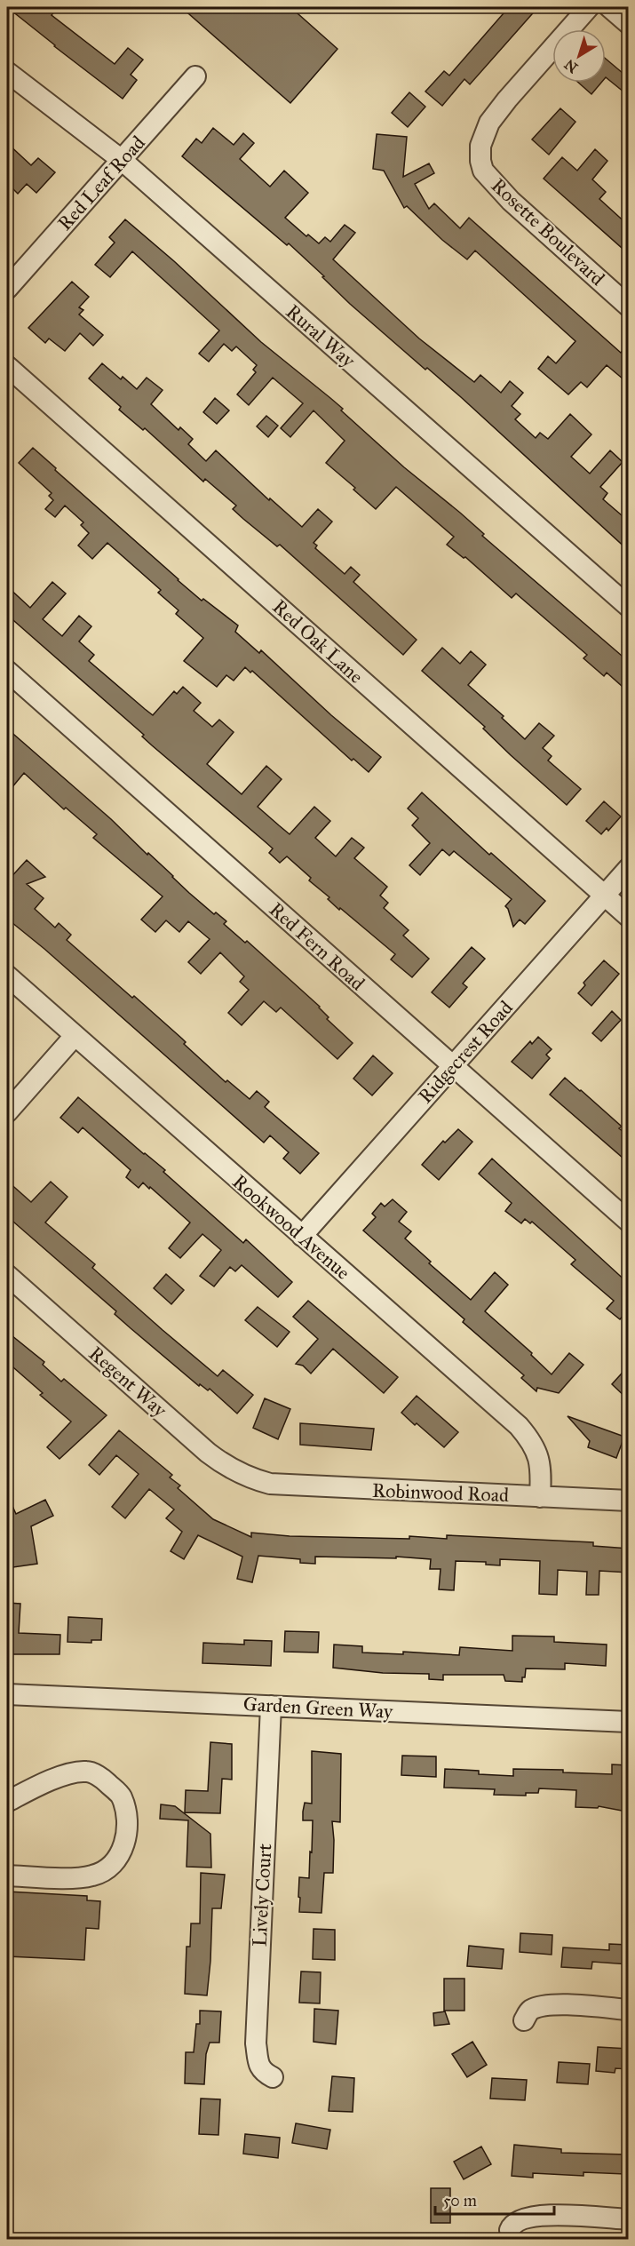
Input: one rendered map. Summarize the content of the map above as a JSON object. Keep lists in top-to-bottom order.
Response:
{
  "streets": {
    "street": [
      "Red Leaf Road",
      "Rosette Boulevard",
      "Rural Way",
      "Red Oak Lane",
      "Red Fern Road",
      "Ridgecrest Road",
      "Rookwood Avenue",
      "Regent Way",
      "Robinwood Road",
      "Garden Green Way",
      "Lively Court"
    ]
  },
  "crossings": [
    ["Red Leaf Road", "Rural Way"],
    ["Red Oak Lane", "Ridgecrest Road"],
    ["Red Fern Road", "Ridgecrest Road"],
    ["Ridgecrest Road", "Rookwood Avenue"],
    ["Rookwood Avenue", "Robinwood Road"],
    ["Regent Way", "Robinwood Road"],
    ["Garden Green Way", "Lively Court"]
  ],
  "scale_bar": "50 m",
  "north": "bottom left"
}
